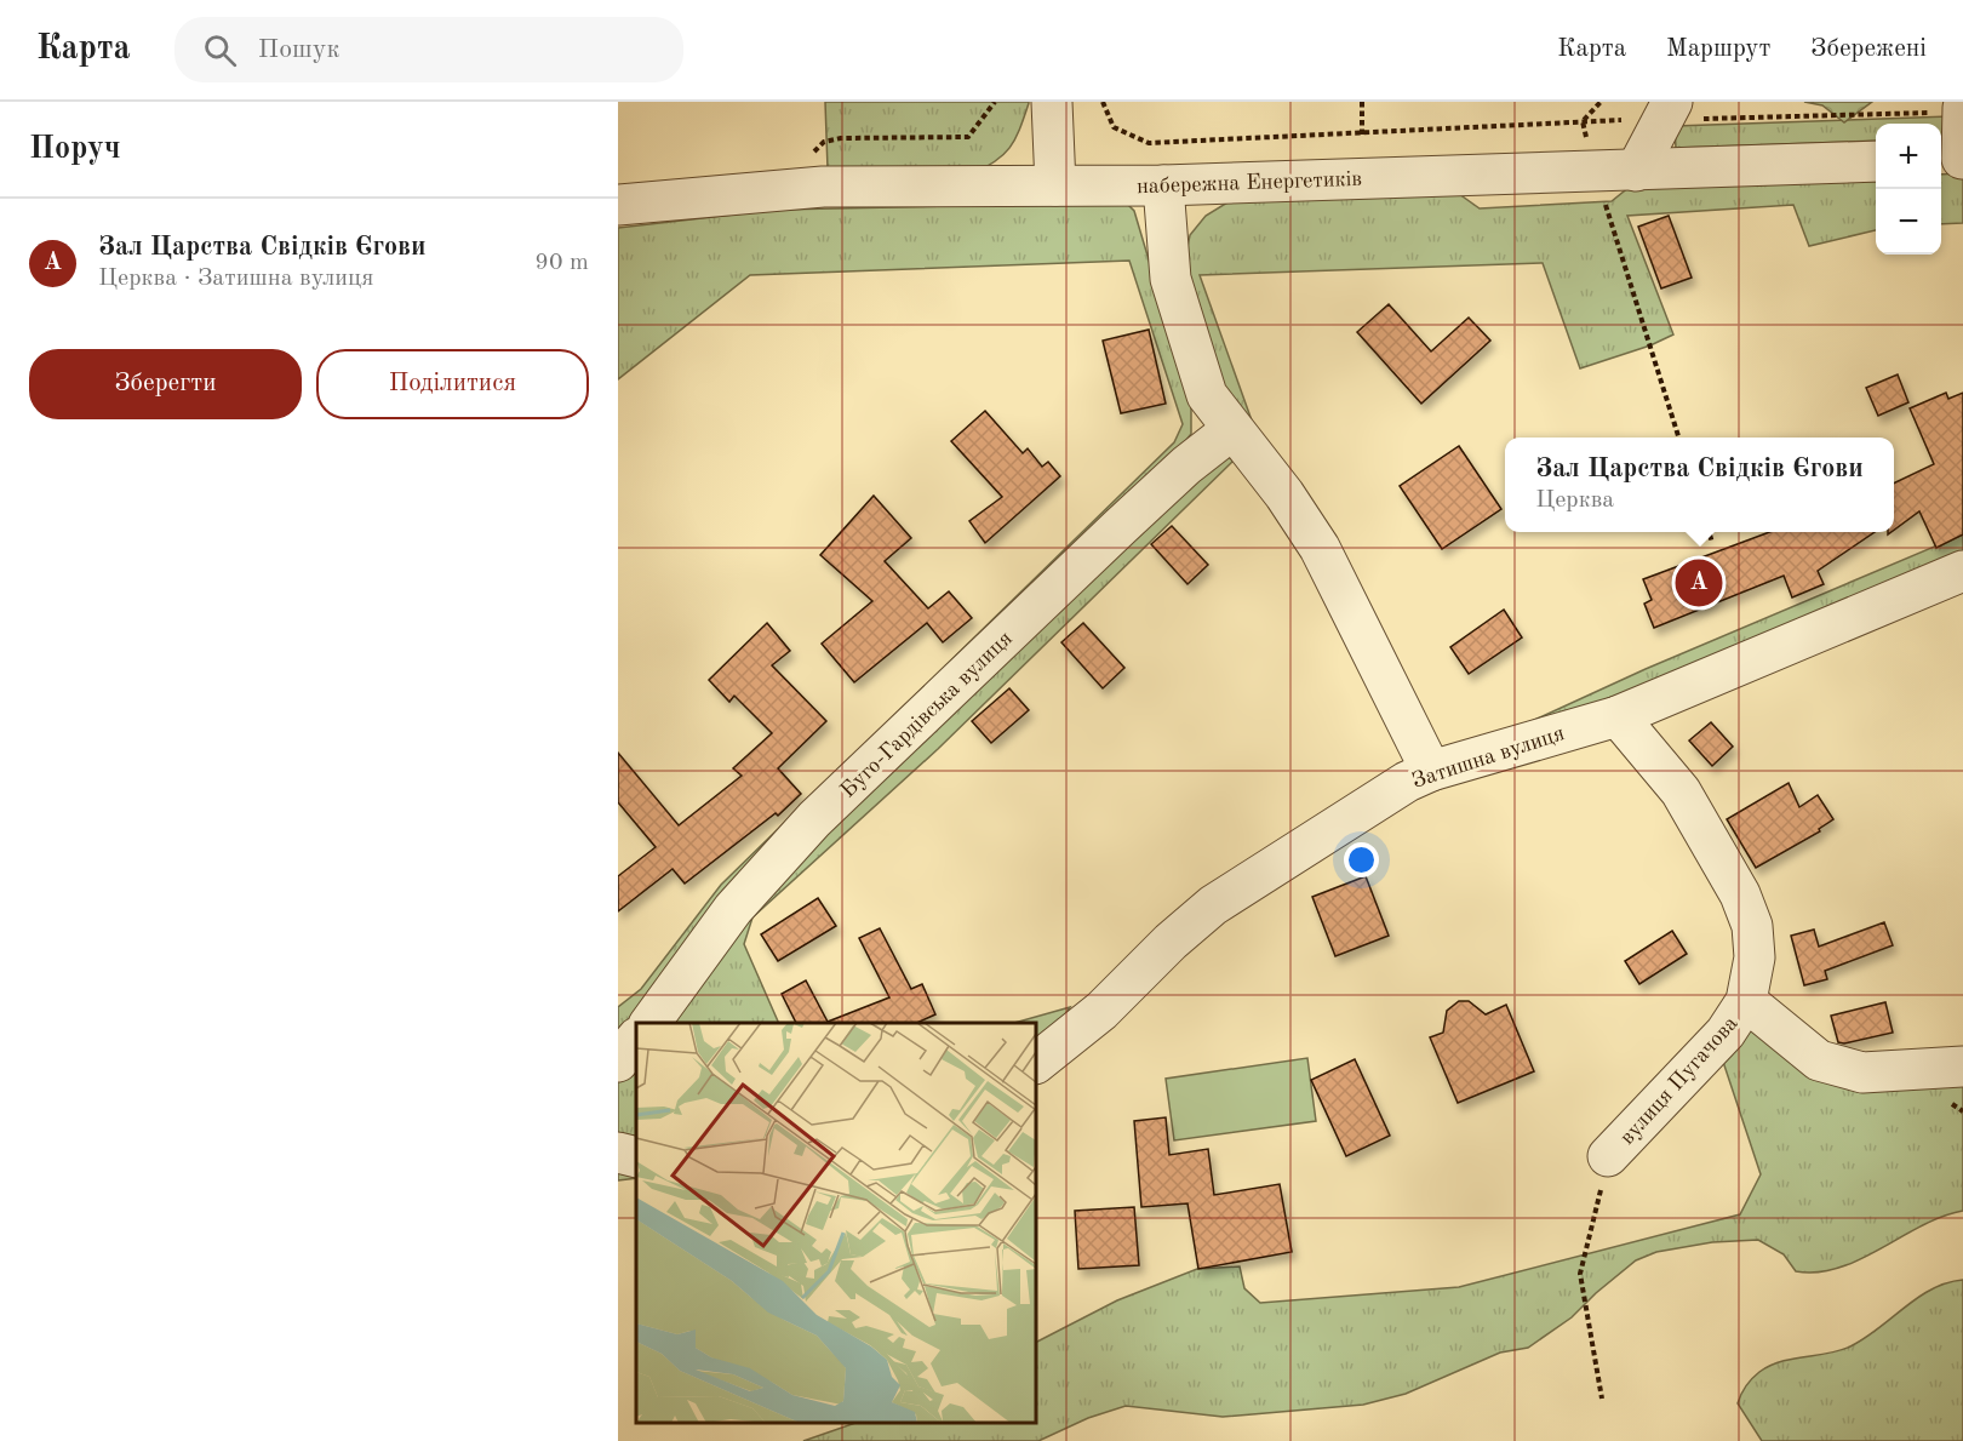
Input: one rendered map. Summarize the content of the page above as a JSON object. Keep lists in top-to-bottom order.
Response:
{
  "streets": {
    "street": [
      "набережна Енергетиків",
      "Буго-Гардівська вулиця",
      "Затишна вулиця",
      "вулиця Пугачова"
    ]
  },
  "crossings": [
    ["Затишна вулиця", "вулиця Пугачова"]
  ],
  "page": {
    "header": "Карта",
    "search": "Пошук",
    "nav": ["Карта", "Маршрут", "Збережені"],
    "heading": "Поруч",
    "map_buttons": ["+", "−"],
    "list": [
      {
        "mark": "A",
        "name": "Зал Царства Свідків Єгови",
        "note": "Церква · Затишна вулиця",
        "value": "90 m"
      }
    ],
    "buttons": ["Зберегти", "Поділитися"],
    "popup": ["Зал Царства Свідків Єгови", "Церква"],
    "pins": "A"
  }
}
